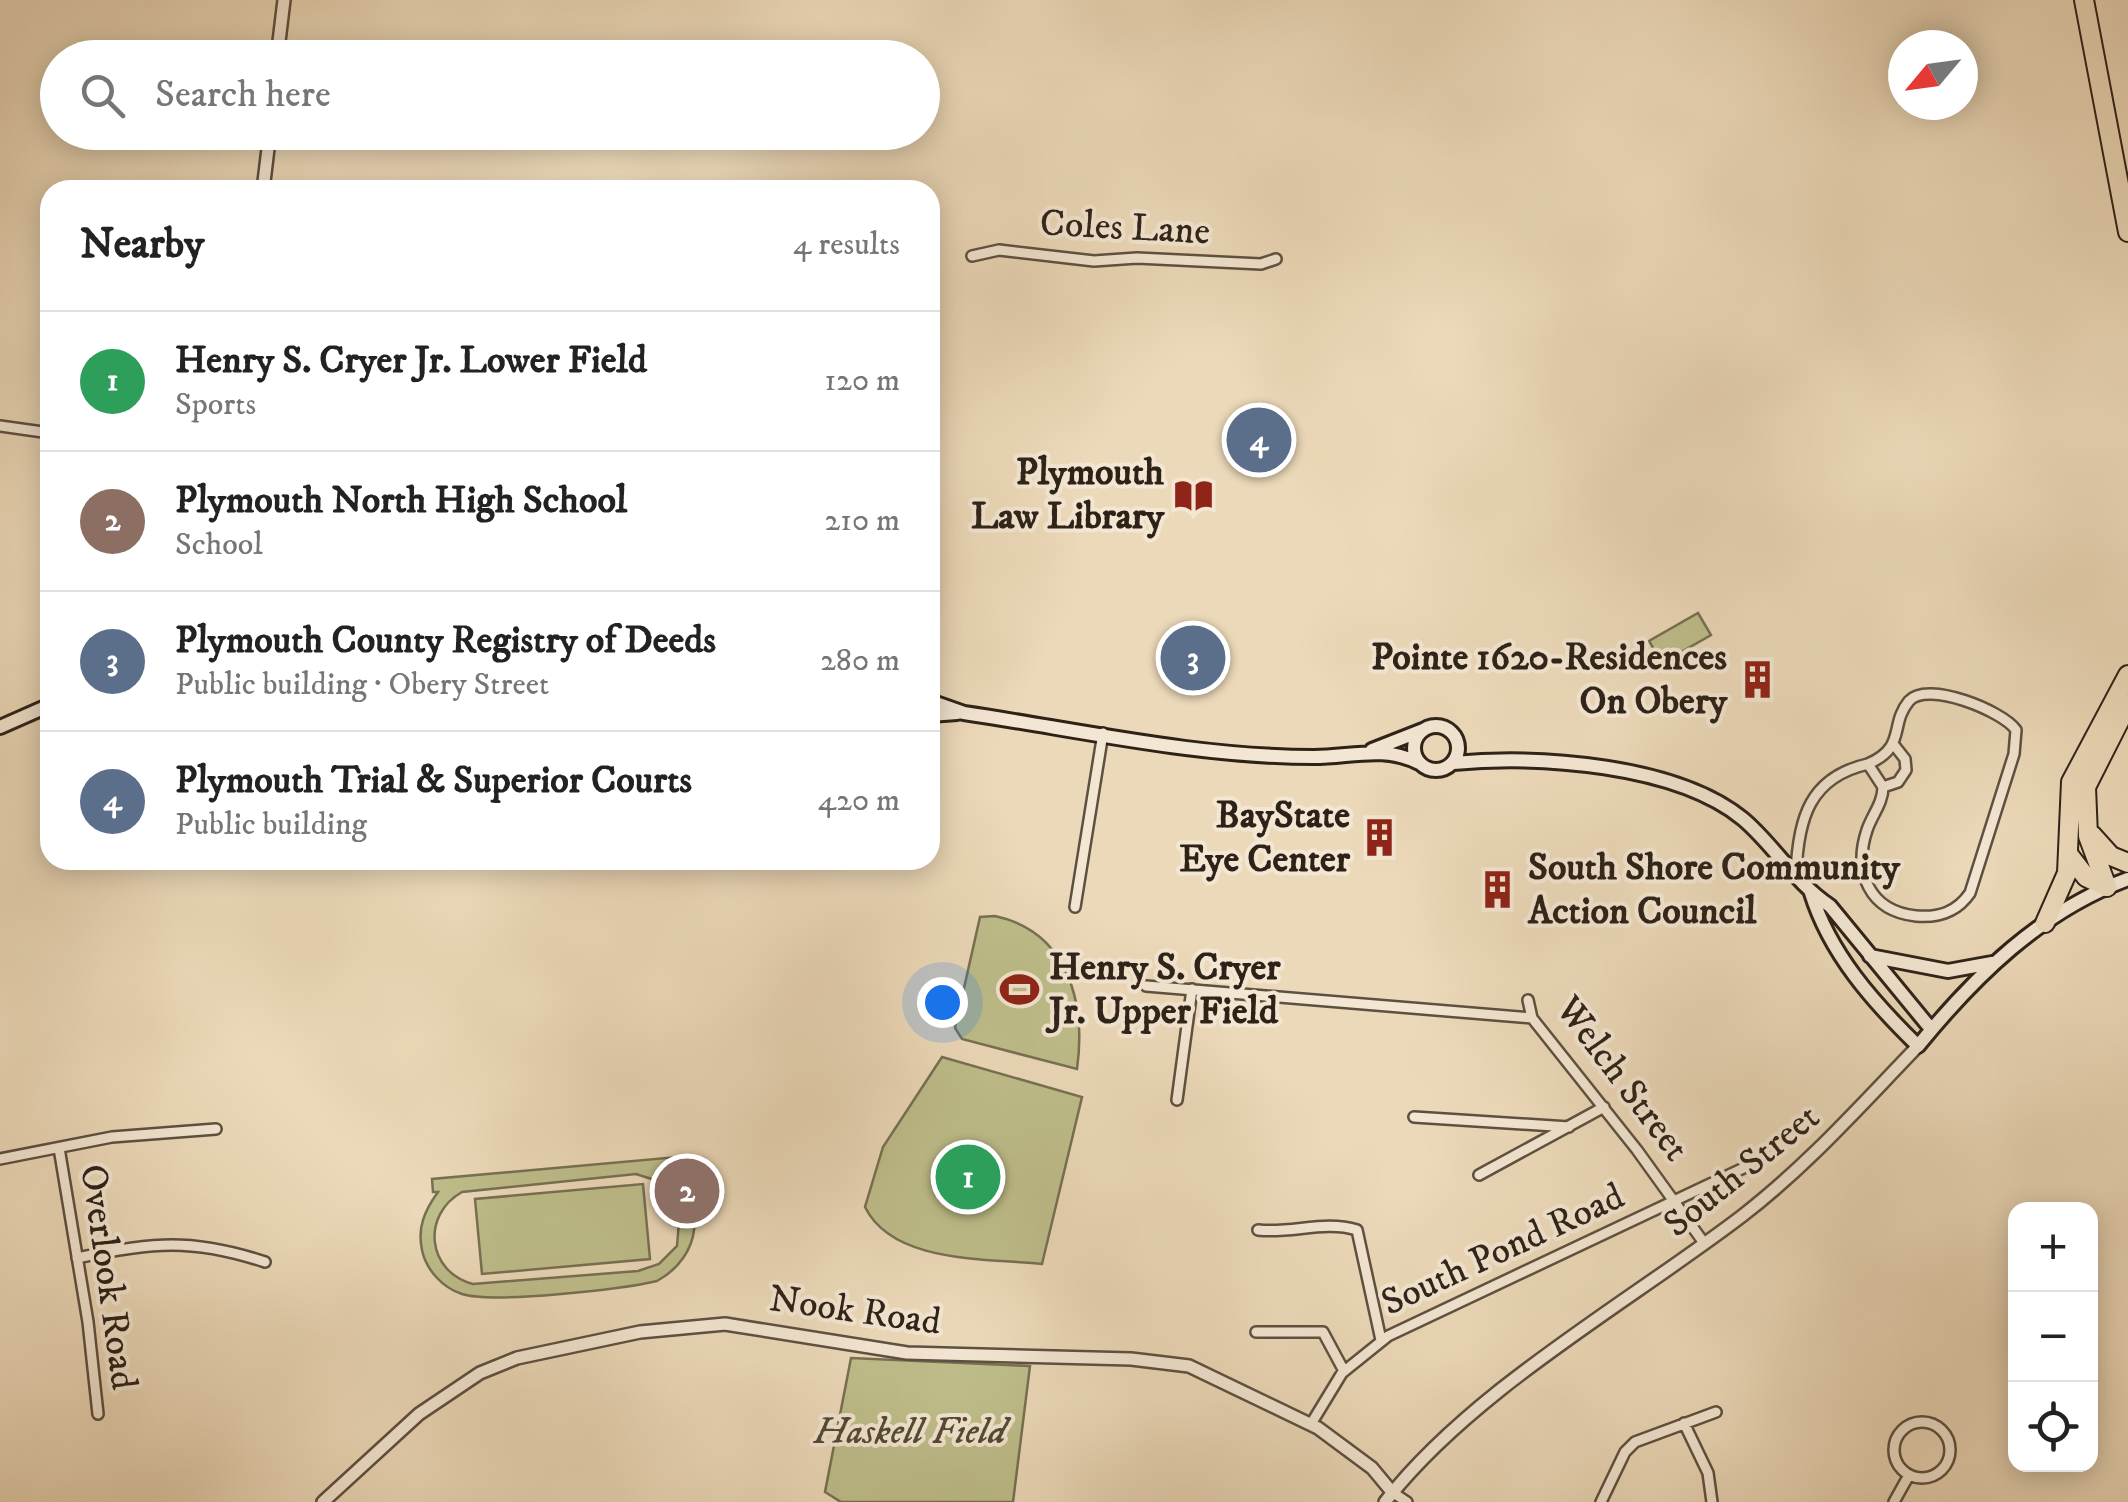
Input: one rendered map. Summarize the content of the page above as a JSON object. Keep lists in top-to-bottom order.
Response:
{
  "streets": {
    "main road": ["South Street"],
    "street": [
      "Coles Lane",
      "Welch Street",
      "South Pond Road",
      "Overlook Road",
      "Nook Road"
    ]
  },
  "crossings": [
    ["Welch Street", "South Street"],
    ["Welch Street", "South Pond Road"],
    ["South Street", "Nook Road"],
    ["South Pond Road", "Nook Road"]
  ],
  "parks": ["Haskell Field"],
  "places": {
    "library": ["Plymouth Law Library"],
    "building": ["Pointe 1620-Residences On Obery", "BayState Eye Center", "South Shore Community Action Council"],
    "sports": ["Henry S. Cryer Jr. Upper Field"]
  },
  "north": "bottom left",
  "page": {
    "search": "Search here",
    "heading": ["Nearby", "4 results"],
    "list": [
      {
        "mark": "1",
        "name": "Henry S. Cryer Jr. Lower Field",
        "note": "Sports",
        "value": "120 m"
      },
      {
        "mark": "2",
        "name": "Plymouth North High School",
        "note": "School",
        "value": "210 m"
      },
      {
        "mark": "3",
        "name": "Plymouth County Registry of Deeds",
        "note": "Public building · Obery Street",
        "value": "280 m"
      },
      {
        "mark": "4",
        "name": "Plymouth Trial & Superior Courts",
        "note": "Public building",
        "value": "420 m"
      }
    ],
    "pins": [
      "4",
      "3",
      "1",
      "2"
    ],
    "map_buttons": ["+", "−"]
  }
}
